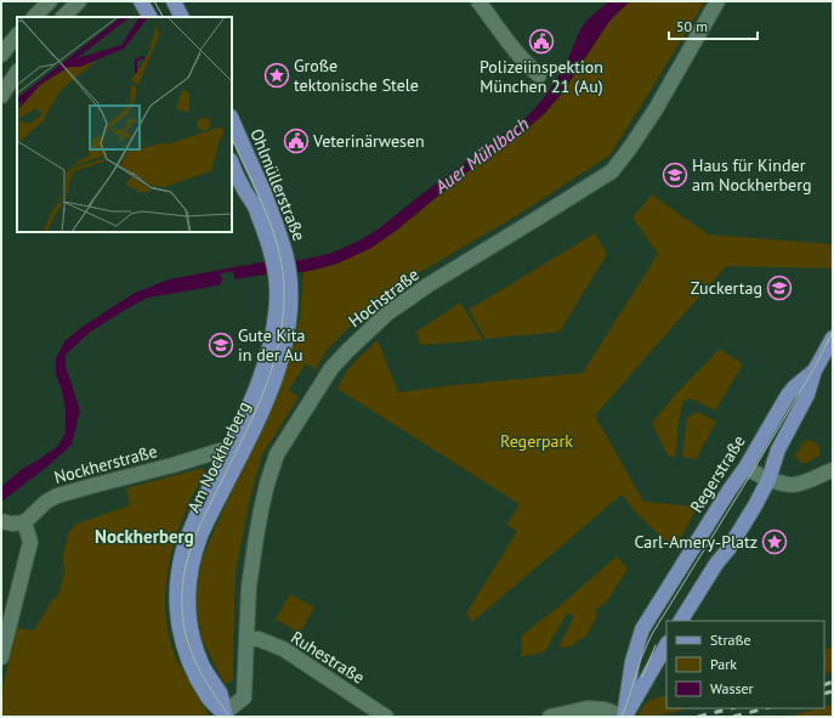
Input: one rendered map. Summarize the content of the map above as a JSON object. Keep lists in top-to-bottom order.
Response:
{
  "streets": {
    "main road": ["Ohlmüllerstraße", "Am Nockherberg", "Regerstraße"],
    "street": ["Hochstraße", "Nockherstraße", "Ruhestraße"]
  },
  "crossings": [
    ["Ohlmüllerstraße", "Am Nockherberg"],
    ["Hochstraße", "Am Nockherberg"],
    ["Hochstraße", "Ruhestraße"],
    ["Am Nockherberg", "Nockherstraße"]
  ],
  "districts": ["Nockherberg"],
  "water": ["Auer Mühlbach"],
  "parks": ["Regerpark"],
  "places": {
    "public building": ["Polizeiinspektion München 21 (Au)", "Veterinärwesen"],
    "place": ["Große tektonische Stele", "Carl-Amery-Platz"],
    "school or university": ["Haus für Kinder am Nockherberg", "Zuckertag", "Gute Kita in der Au"]
  },
  "legend": ["Straße", "Park", "Wasser"],
  "scale_bar": "50 m"
}
